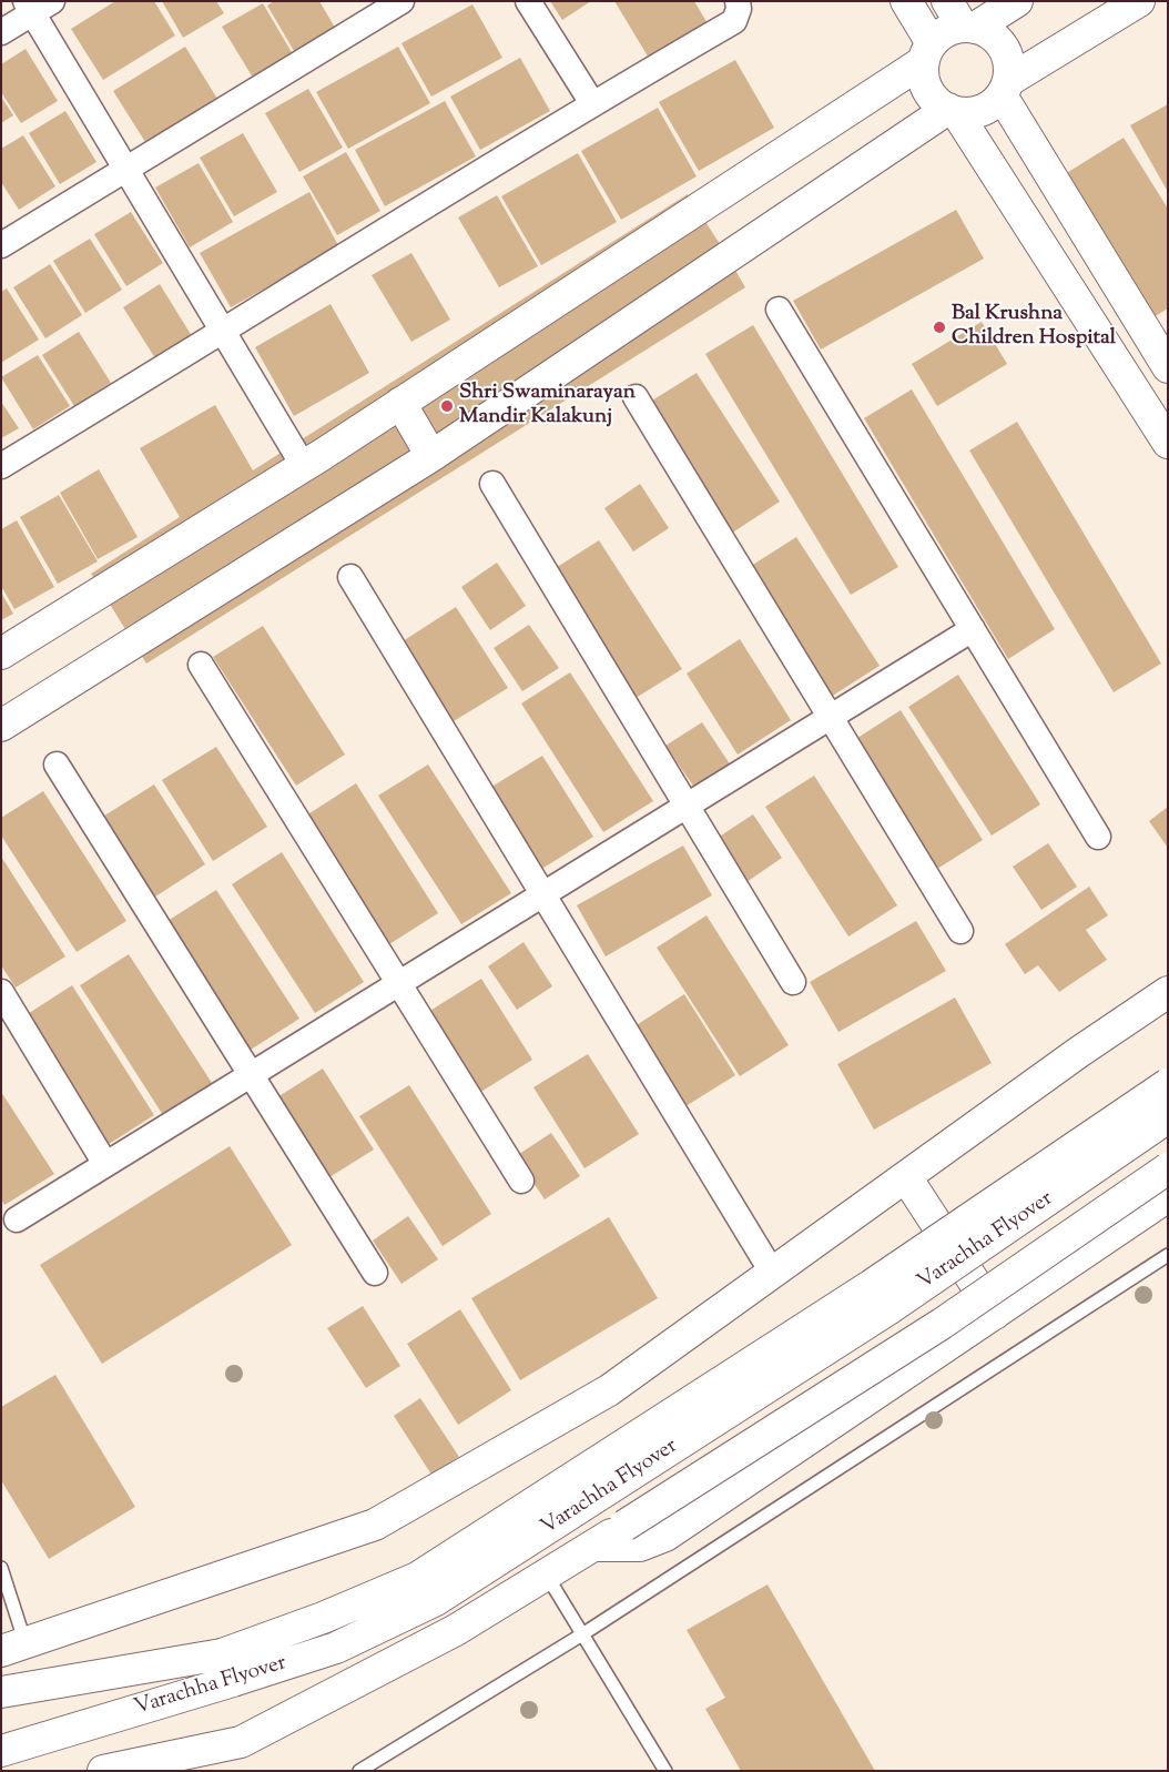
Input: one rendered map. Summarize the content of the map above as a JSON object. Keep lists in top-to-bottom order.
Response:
{
  "streets": {
    "street": ["Varachha Flyover"]
  },
  "places": ["Bal Krushna Children Hospital", "Shri Swaminarayan Mandir Kalakunj"]
}
